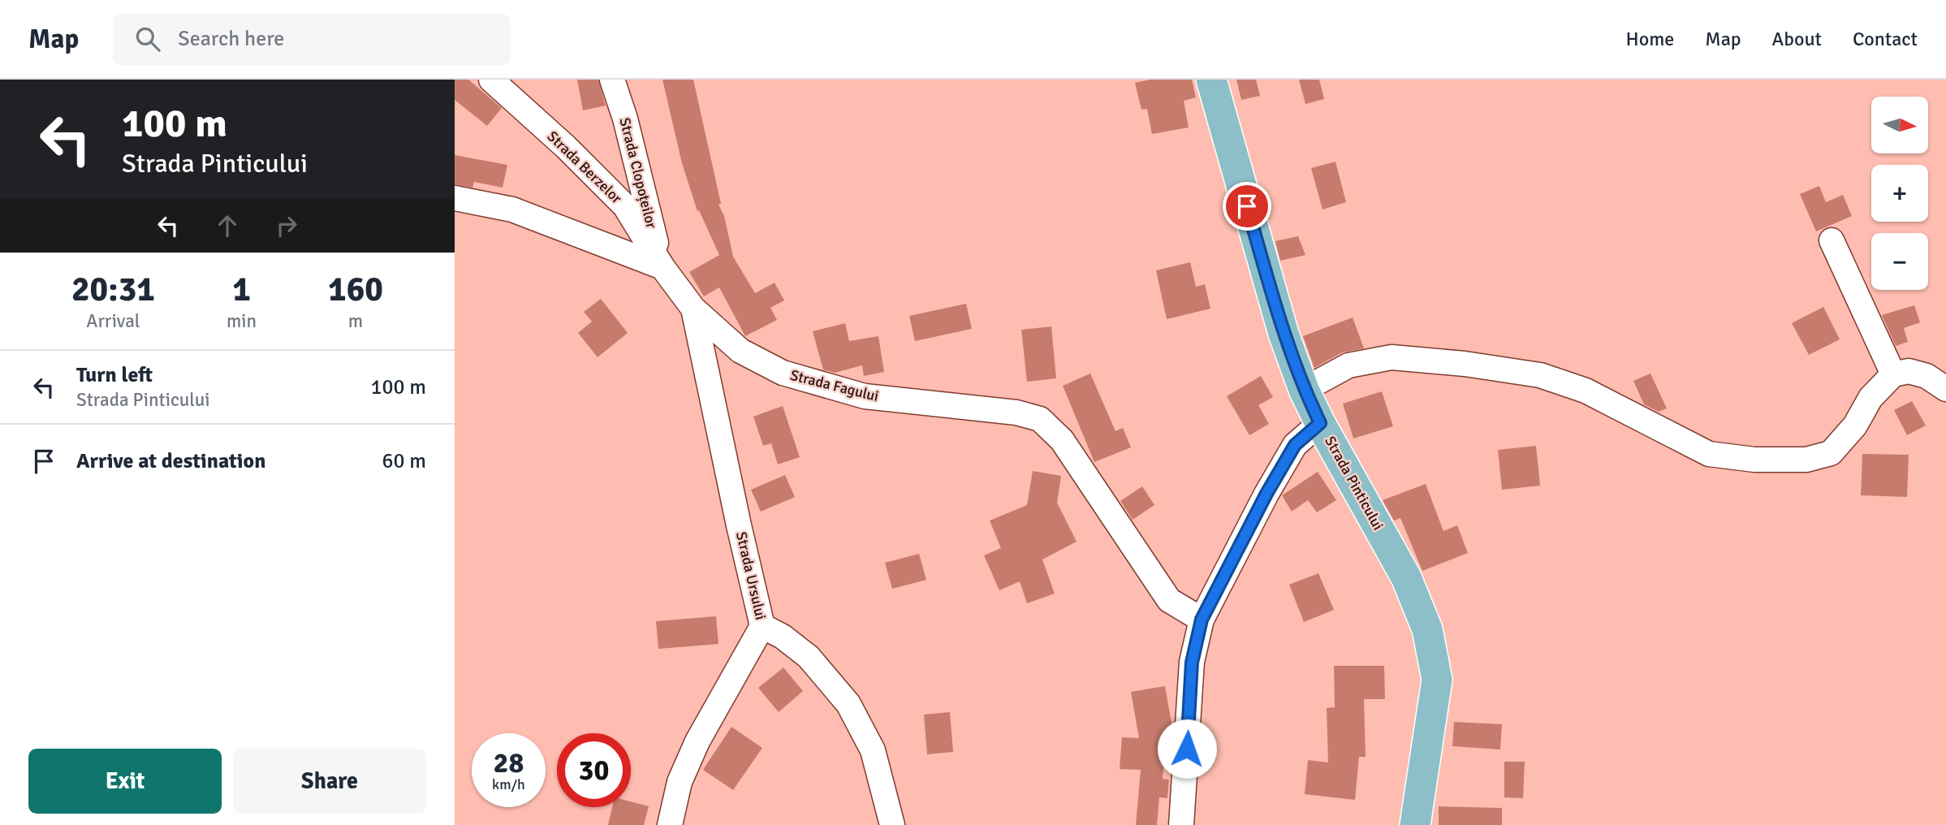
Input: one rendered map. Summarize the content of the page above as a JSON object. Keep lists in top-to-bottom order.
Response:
{
  "streets": {
    "main road": ["Strada Pinticului"],
    "street": [
      "Strada Berzelor",
      "Strada Clopoțeilor",
      "Strada Fagului",
      "Strada Ursului"
    ]
  },
  "crossings": [
    ["Strada Berzelor", "Strada Clopoțeilor"],
    ["Strada Berzelor", "Strada Fagului"],
    ["Strada Clopoțeilor", "Strada Fagului"],
    ["Strada Fagului", "Strada Ursului"]
  ],
  "north": "right",
  "page": {
    "header": "Map",
    "search": "Search here",
    "nav": [
      "Home",
      "Map",
      "About",
      "Contact"
    ],
    "turn": ["100 m", "Strada Pinticului"],
    "map_buttons": ["+", "−"],
    "eta": [
      "20:31",
      "Arrival",
      "1",
      "min",
      "160",
      "m"
    ],
    "list": [
      {
        "name": "Turn left",
        "note": "Strada Pinticului",
        "value": "100 m"
      },
      {
        "name": "Arrive at destination",
        "value": "60 m"
      }
    ],
    "speed": "28 km/h",
    "limit": "30",
    "buttons": ["Exit", "Share"]
  }
}
